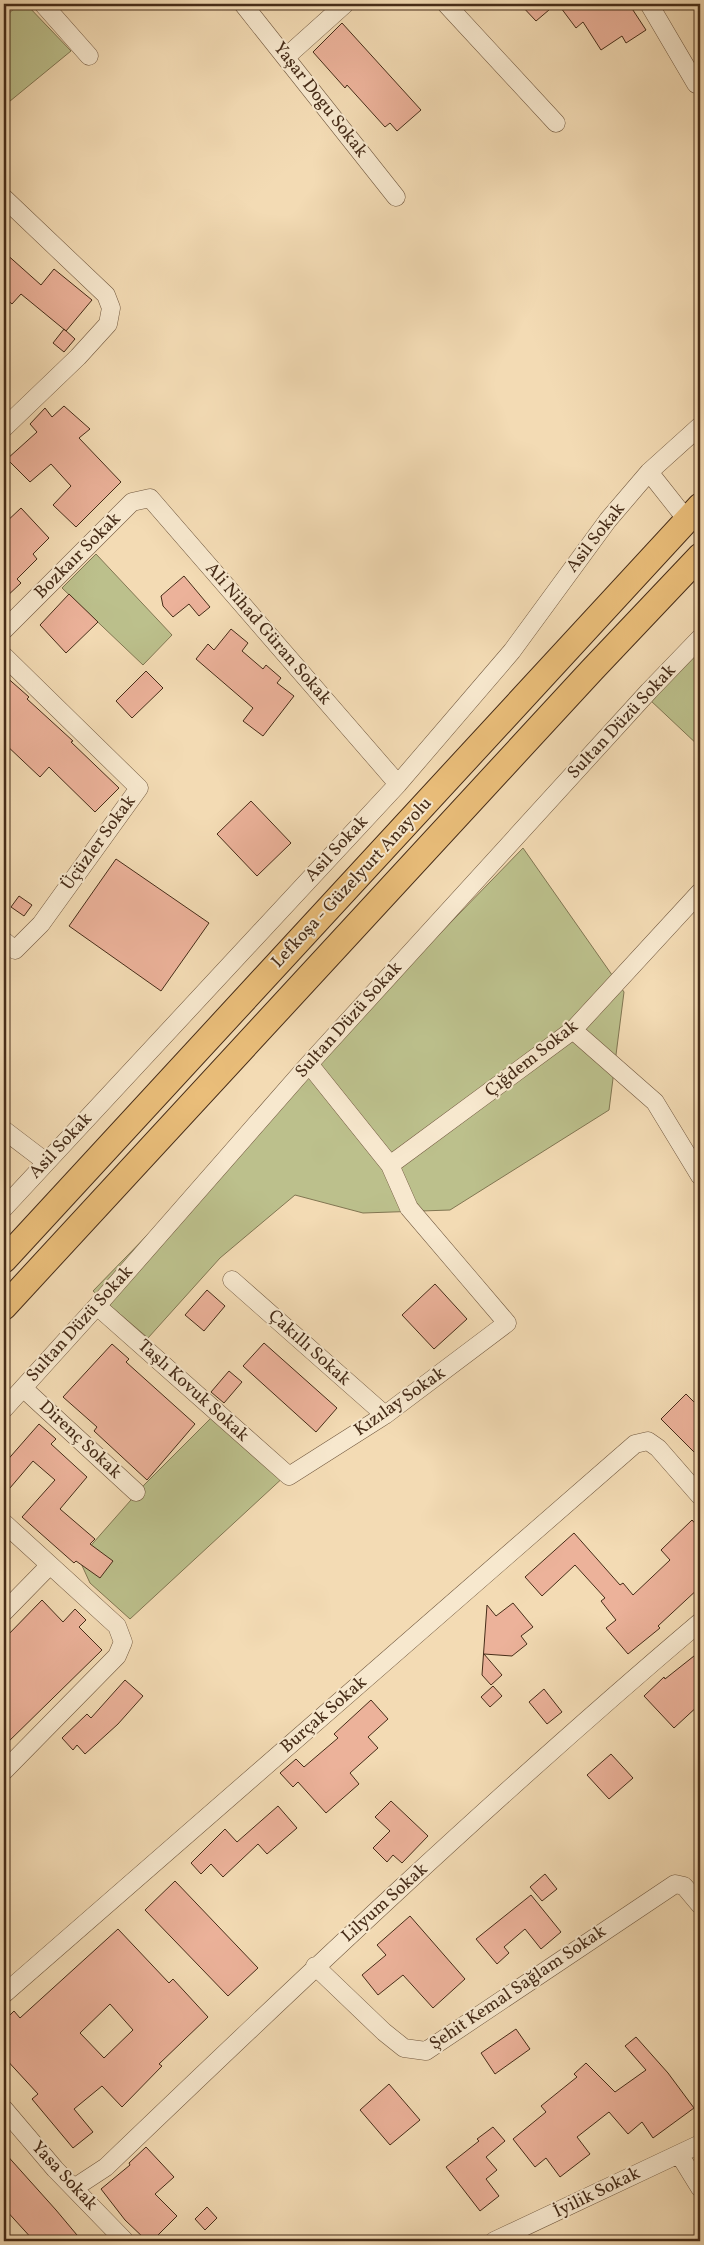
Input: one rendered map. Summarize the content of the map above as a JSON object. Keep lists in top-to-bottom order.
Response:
{
  "streets": {
    "highway": ["Lefkoşa - Güzelyurt Anayolu"],
    "street": [
      "Yaşar Dogu Sokak",
      "Asil Sokak",
      "Bozkaır Sokak",
      "Ali Nihad Güran Sokak",
      "Sultan Düzü Sokak",
      "Üçüzler Sokak",
      "Çığdem Sokak",
      "Çakıllı Sokak",
      "Taşlı Kovuk Sokak",
      "Kızılay Sokak",
      "Direnç Sokak",
      "Burçak Sokak",
      "Lilyum Sokak",
      "Şehit Kemal Sağlam Sokak",
      "Yasa Sokak",
      "İyilik Sokak"
    ]
  },
  "crossings": [
    ["Asil Sokak", "Ali Nihad Güran Sokak"],
    ["Bozkaır Sokak", "Ali Nihad Güran Sokak"],
    ["Sultan Düzü Sokak", "Taşlı Kovuk Sokak"],
    ["Sultan Düzü Sokak", "Direnç Sokak"],
    ["Çığdem Sokak", "Kızılay Sokak"],
    ["Çakıllı Sokak", "Kızılay Sokak"],
    ["Taşlı Kovuk Sokak", "Kızılay Sokak"],
    ["Lilyum Sokak", "Şehit Kemal Sağlam Sokak"],
    ["Lilyum Sokak", "Yasa Sokak"]
  ]
}
